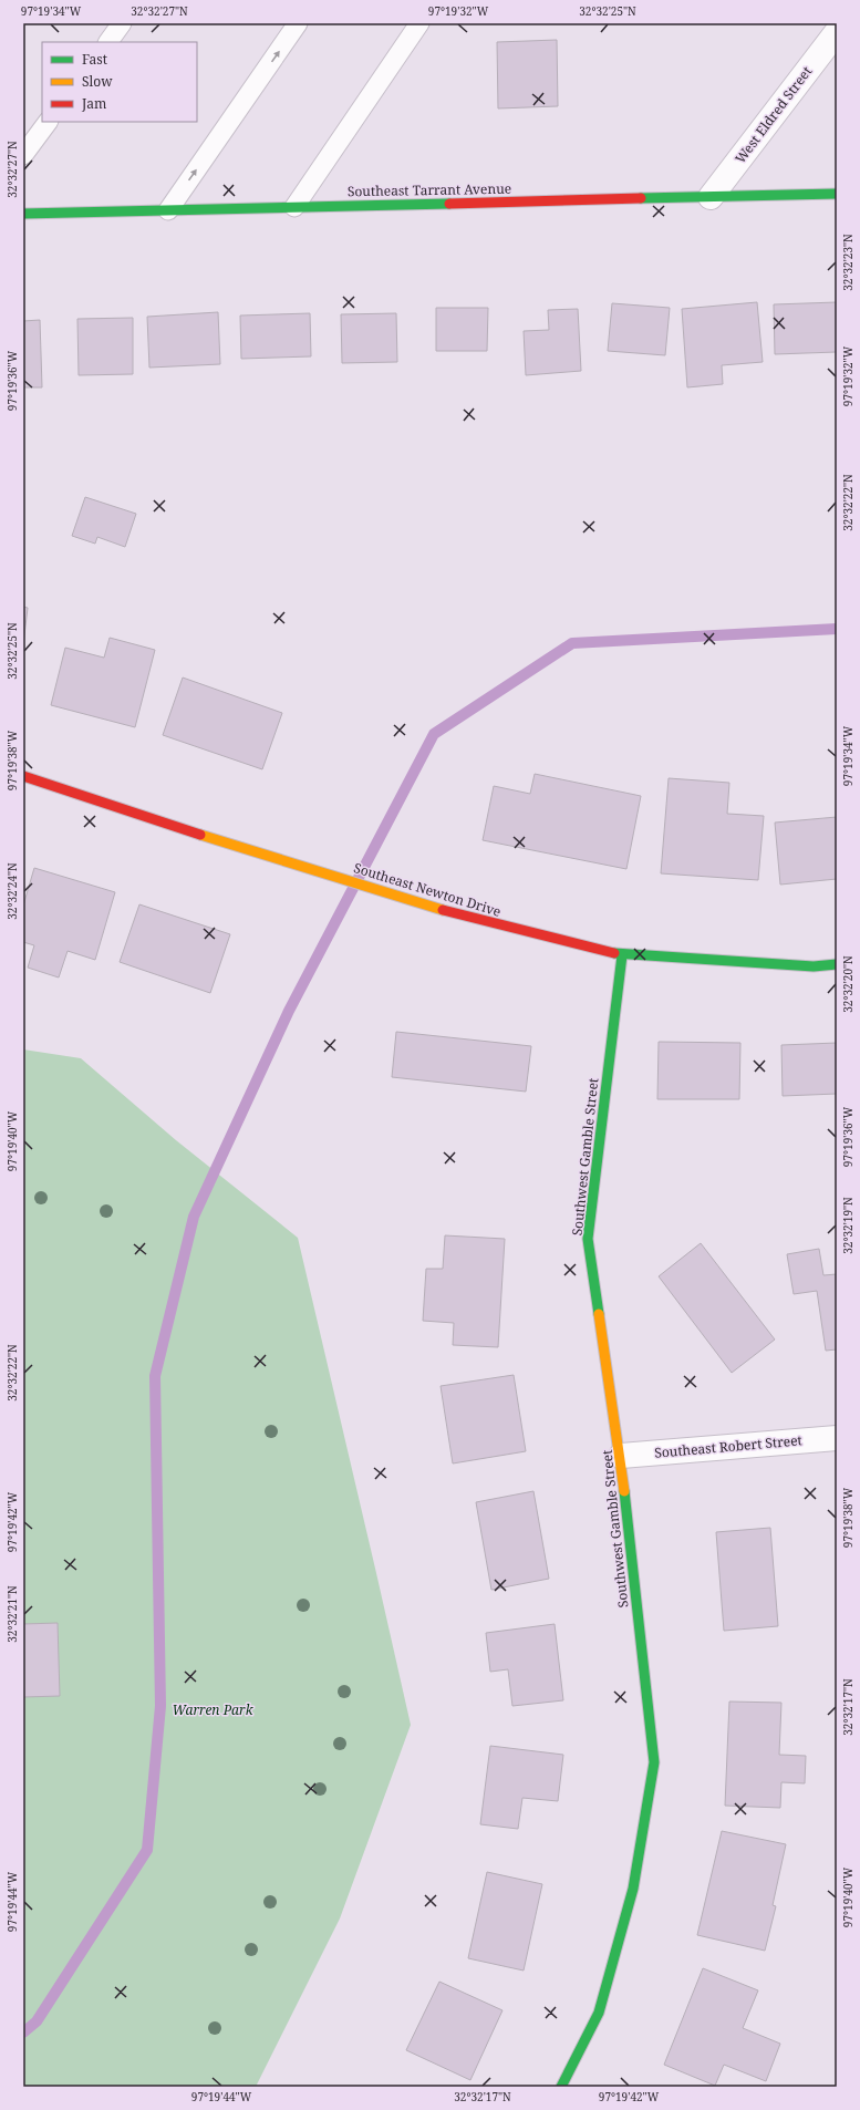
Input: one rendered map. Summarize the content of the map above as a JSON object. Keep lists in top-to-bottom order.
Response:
{
  "streets": {
    "street": [
      "West Eldred Street",
      "Southeast Tarrant Avenue",
      "Southeast Newton Drive",
      "Southwest Gamble Street",
      "Southeast Robert Street"
    ]
  },
  "crossings": [
    ["West Eldred Street", "Southeast Tarrant Avenue"],
    ["Southeast Newton Drive", "Southwest Gamble Street"],
    ["Southwest Gamble Street", "Southeast Robert Street"]
  ],
  "parks": ["Warren Park"],
  "legend": ["Fast", "Slow", "Jam"],
  "coordinates": [
    "97°19'34\"W",
    "32°32'27\"N",
    "97°19'32\"W",
    "32°32'25\"N",
    "32°32'23\"N",
    "97°19'36\"W",
    "32°32'22\"N",
    "97°19'38\"W",
    "32°32'24\"N",
    "32°32'20\"N",
    "97°19'40\"W",
    "32°32'19\"N",
    "97°19'42\"W",
    "32°32'21\"N",
    "32°32'17\"N",
    "97°19'44\"W"
  ]
}
